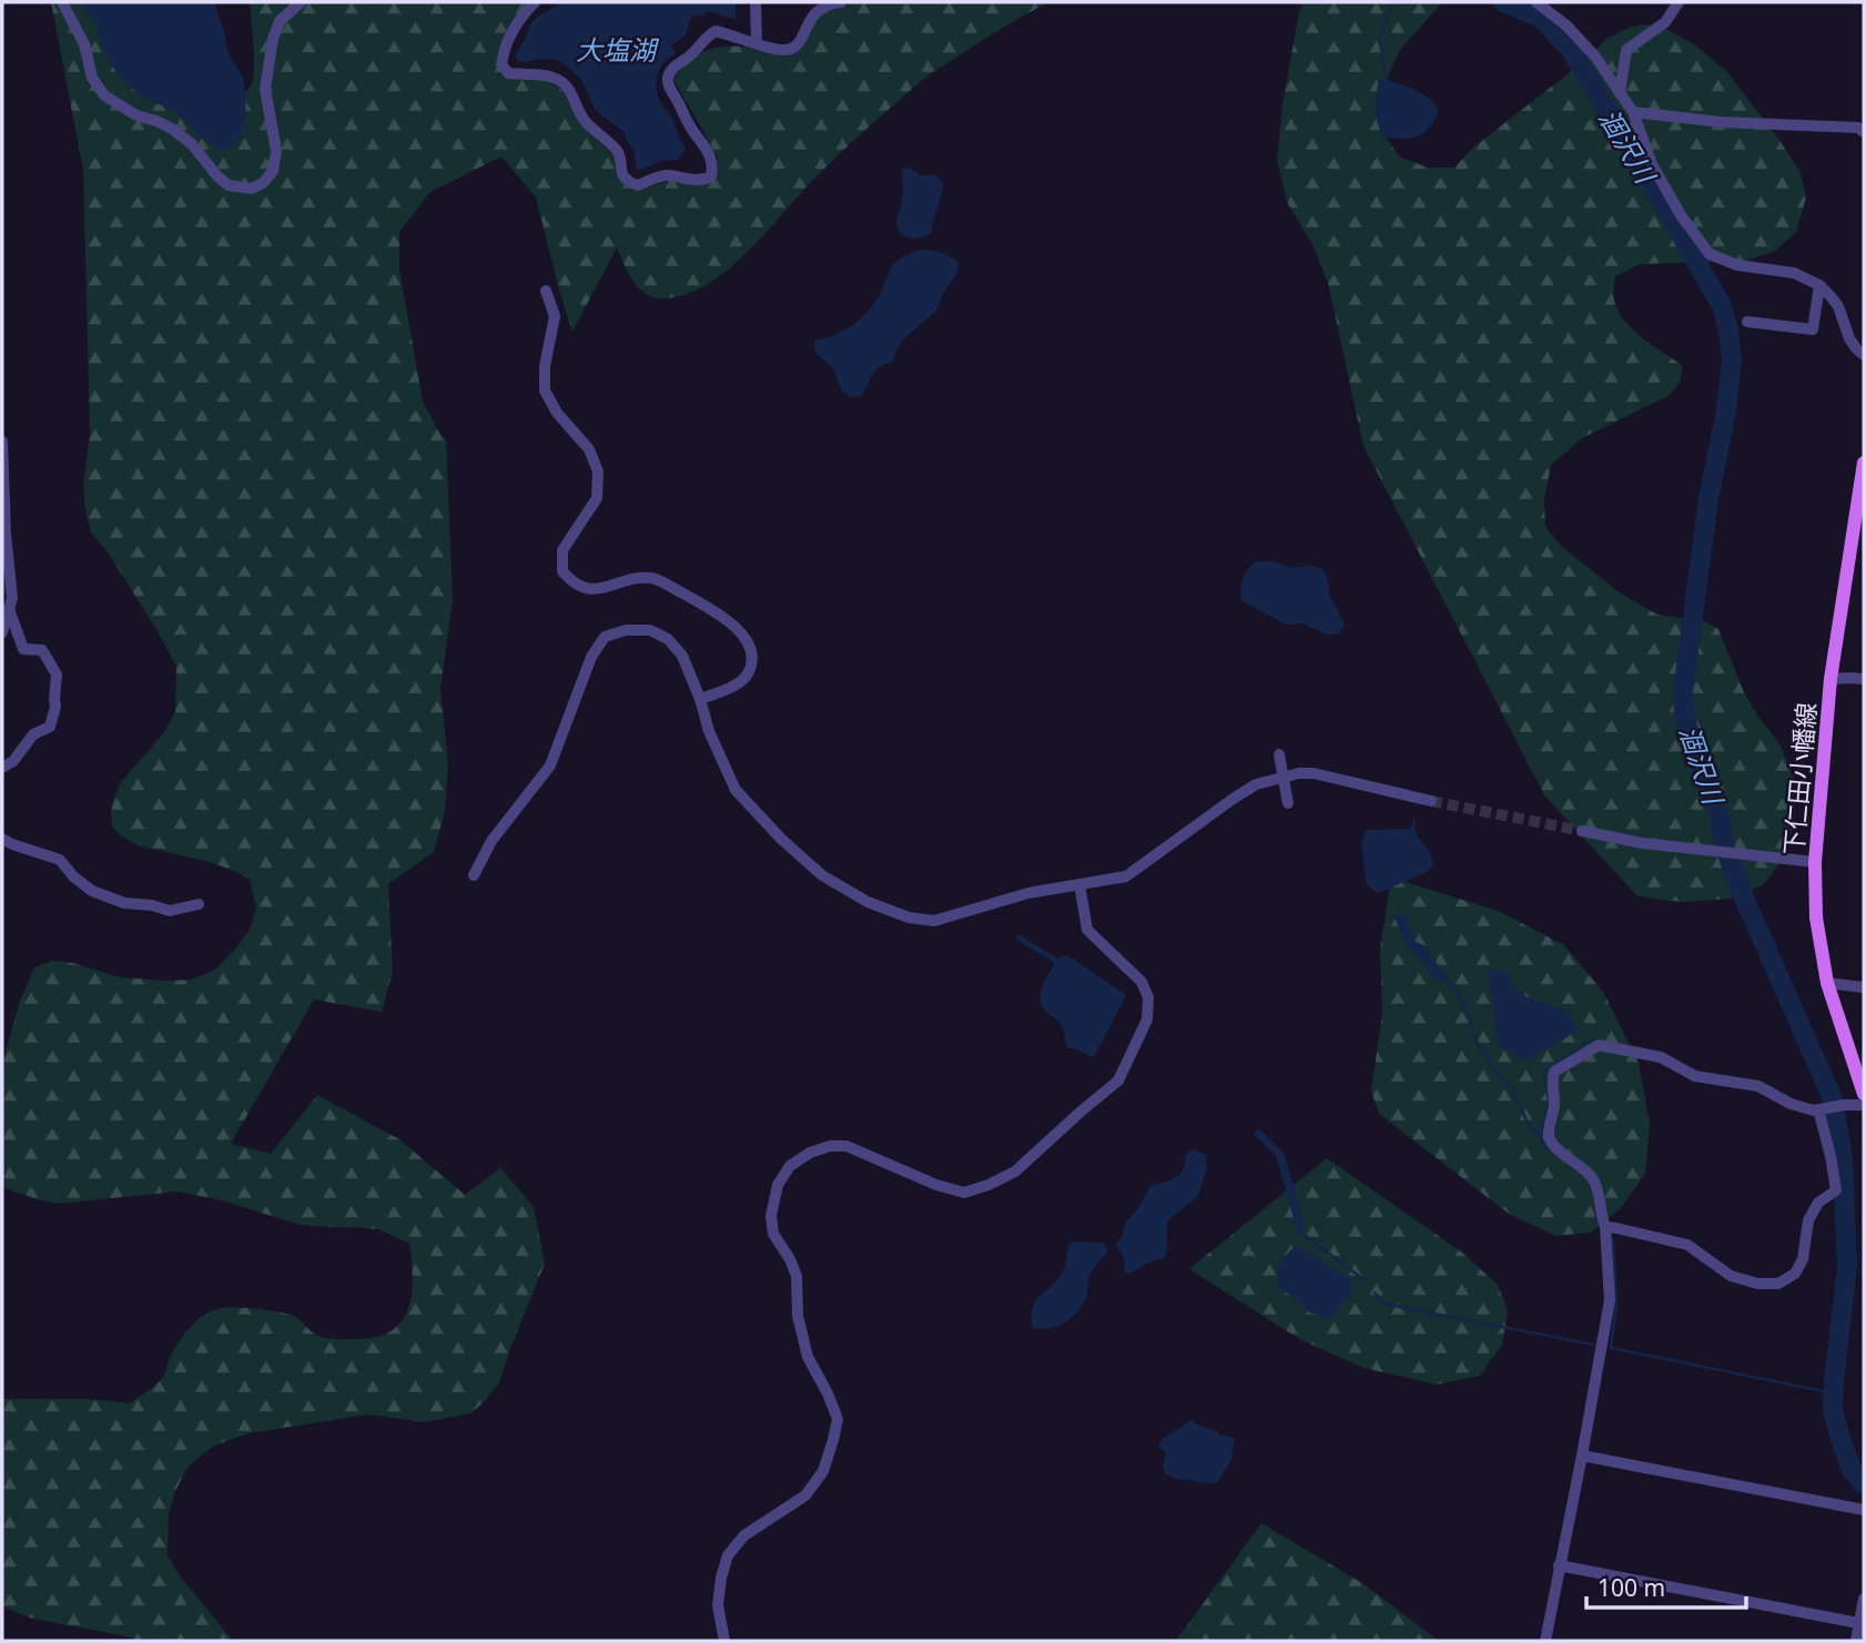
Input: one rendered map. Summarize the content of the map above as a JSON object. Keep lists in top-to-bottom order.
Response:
{
  "streets": {
    "main road": ["下仁田小幡線"]
  },
  "water": ["大塩湖", "涸沢川"],
  "scale_bar": "100 m"
}
